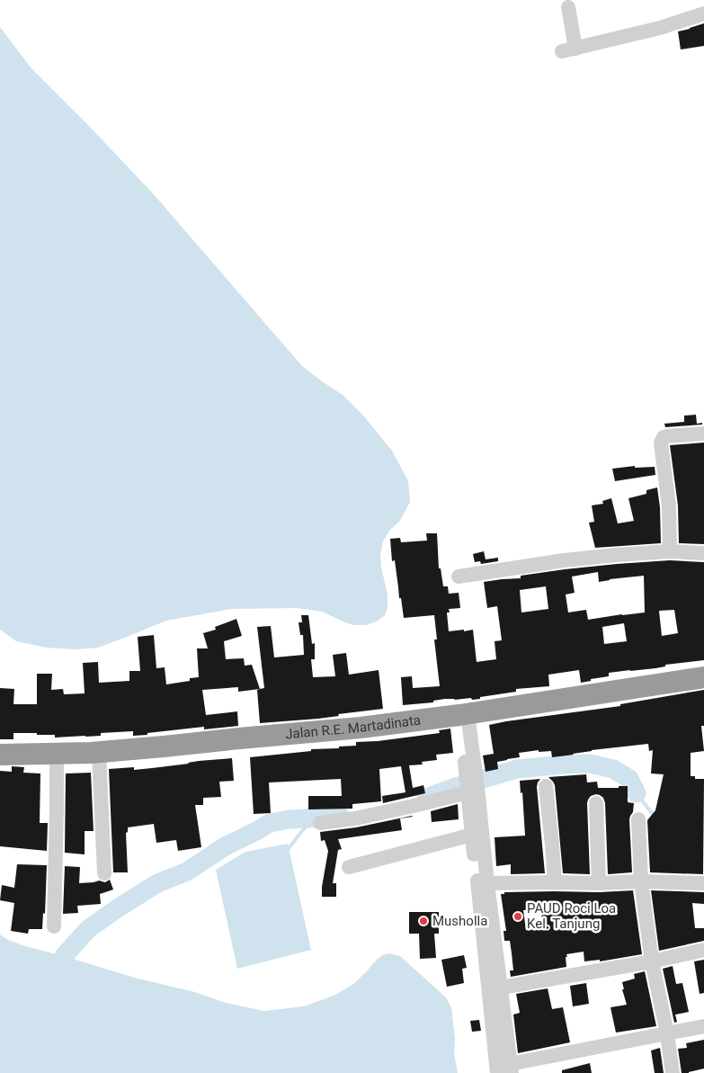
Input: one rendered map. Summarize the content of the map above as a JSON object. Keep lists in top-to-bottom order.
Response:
{
  "streets": {
    "highway": ["Jalan R.E. Martadinata"]
  },
  "places": ["PAUD Roci Loa Kel. Tanjung", "Musholla"]
}
